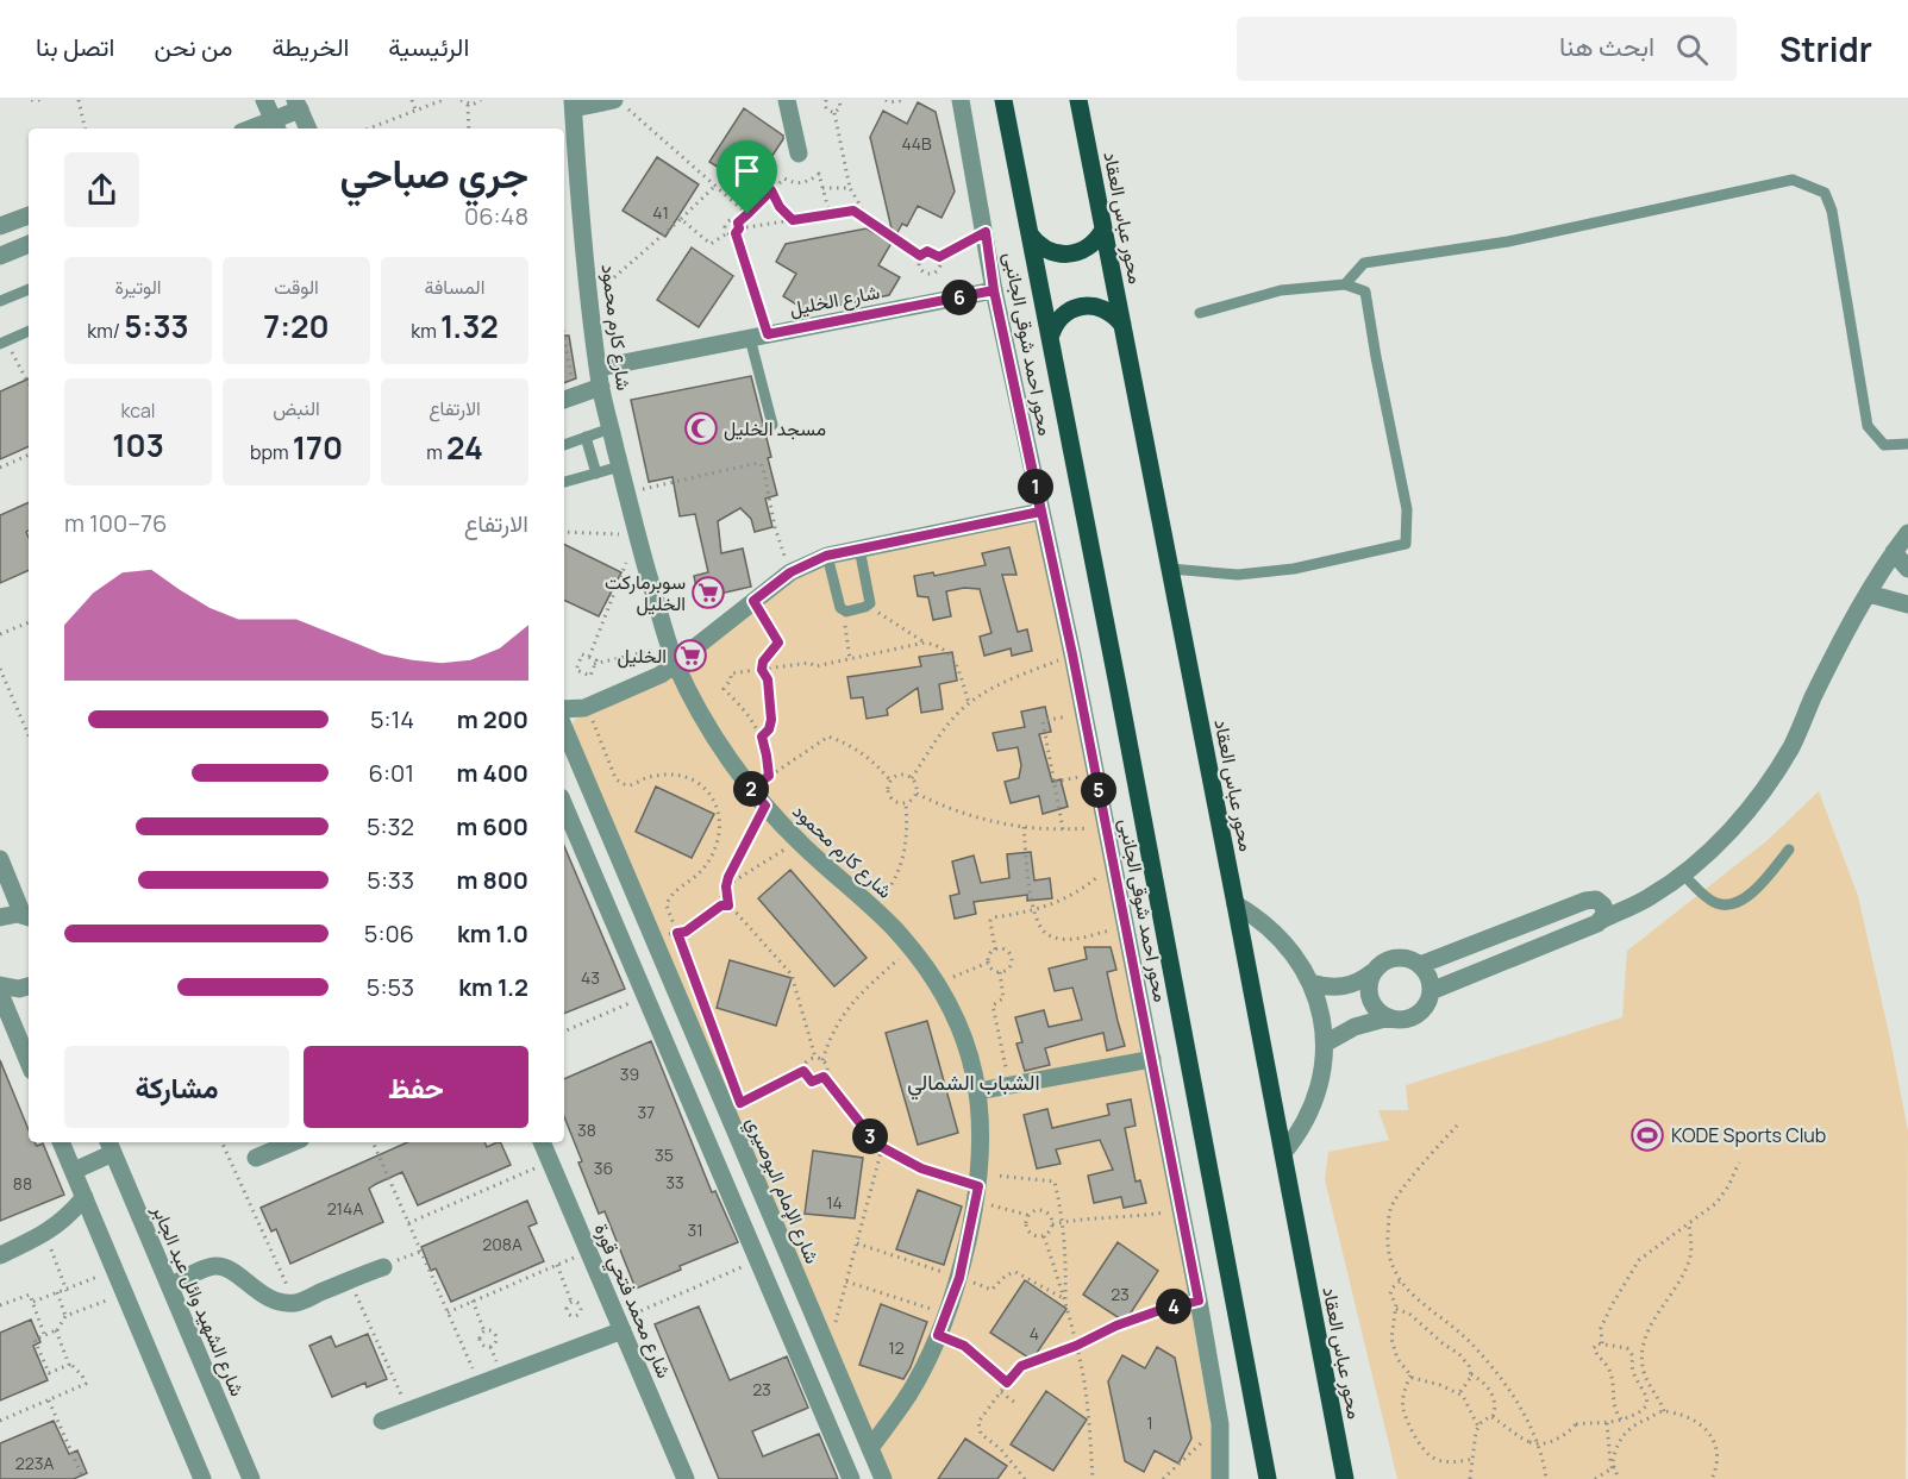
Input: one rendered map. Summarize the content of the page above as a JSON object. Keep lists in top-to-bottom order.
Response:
{
  "streets": {
    "main road": ["محور عباس العقاد"],
    "street": [
      "شارع الخليل",
      "شارع كارم محمود",
      "محور احمد شوقى الجانبى",
      "شارع الإمام البوصيري",
      "شارع الشهيد وائل عبد الجابر",
      "شارع محمد فتحي قورة"
    ]
  },
  "crossings": [
    ["شارع الخليل", "شارع كارم محمود"],
    ["شارع الخليل", "محور احمد شوقى الجانبى"],
    ["شارع كارم محمود", "شارع الإمام البوصيري"]
  ],
  "districts": ["الشباب الشمالي"],
  "places": {
    "mosque": ["مسجد الخليل"],
    "supermarket": ["سوبرماركت الخليل", "الخليل"],
    "sports": ["KODE Sports Club"]
  },
  "house_numbers": [
    "44B",
    "41",
    "43",
    "39",
    "37",
    "38",
    "35",
    "36",
    "33",
    "88",
    "14",
    "214A",
    "31",
    "208A",
    "23",
    "4",
    "12",
    "23",
    "1",
    "223A"
  ],
  "page": {
    "header": "Stridr",
    "search": "ابحث هنا",
    "nav": [
      "الرئيسية",
      "الخريطة",
      "من نحن",
      "اتصل بنا"
    ],
    "heading": ["جري صباحي", "06:48"],
    "stats": [
      ["المسافة", "1.32 km"],
      ["الوقت", "7:20"],
      ["الوتيرة", "5:33 /km"],
      ["الارتفاع", "24 m"],
      ["النبض", "170 bpm"],
      ["kcal", "103"]
    ],
    "pins": [
      "6",
      "1",
      "2",
      "5",
      "3",
      "4"
    ],
    "chart": ["الارتفاع", "76–100 m"],
    "list": [
      {
        "name": "200 m",
        "note": "5:14"
      },
      {
        "name": "400 m",
        "note": "6:01"
      },
      {
        "name": "600 m",
        "note": "5:32"
      },
      {
        "name": "800 m",
        "note": "5:33"
      },
      {
        "name": "1.0 km",
        "note": "5:06"
      },
      {
        "name": "1.2 km",
        "note": "5:53"
      }
    ],
    "buttons": ["حفظ", "مشاركة"]
  }
}
